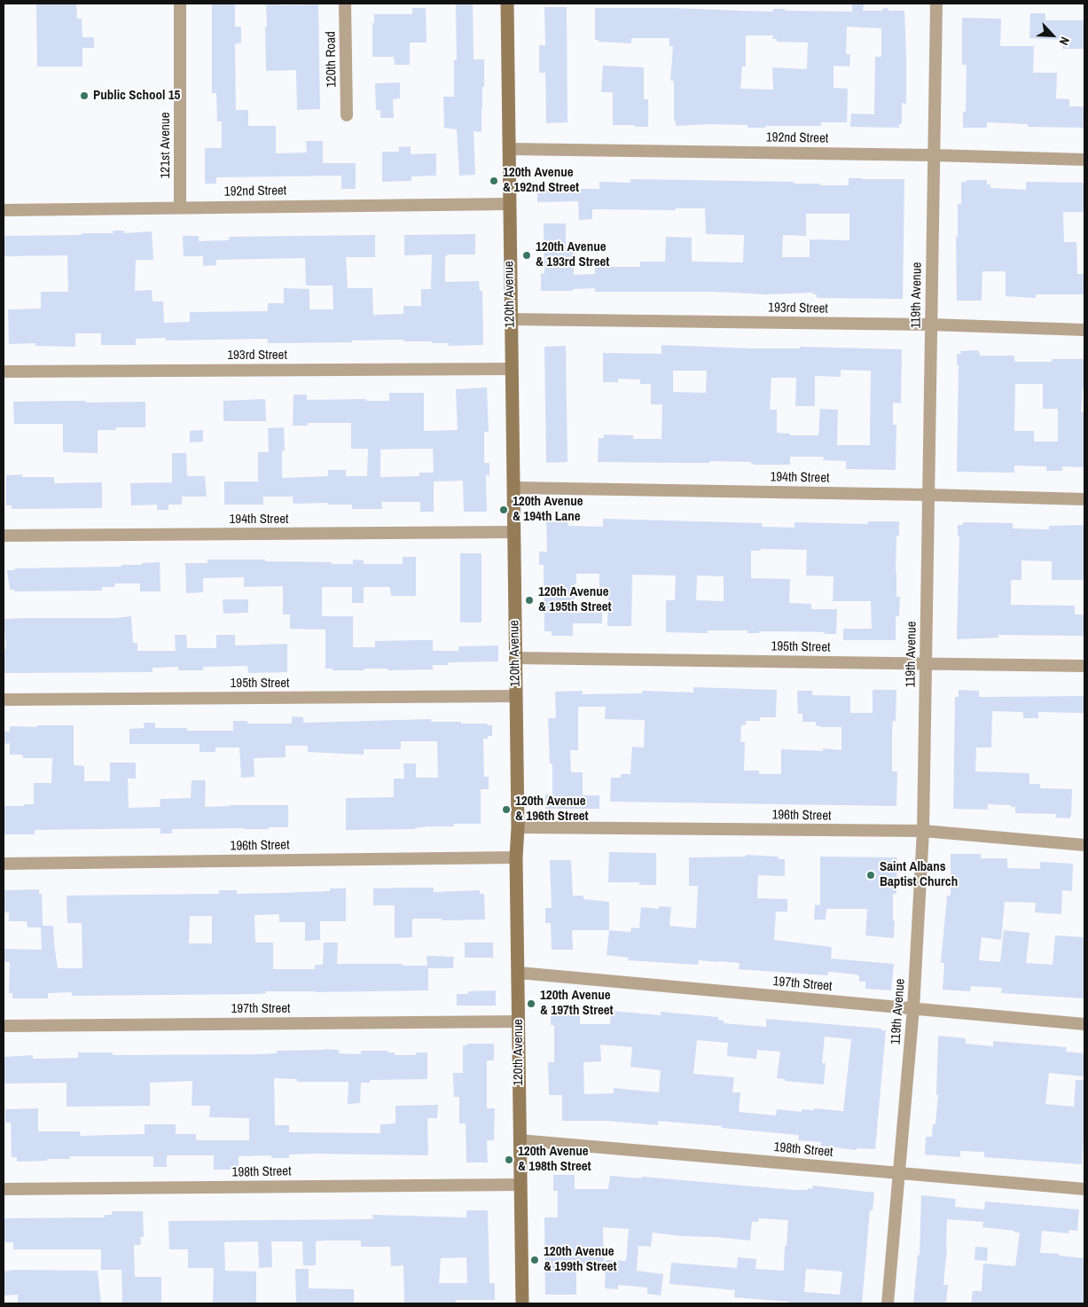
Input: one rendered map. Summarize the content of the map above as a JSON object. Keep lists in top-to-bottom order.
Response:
{
  "streets": {
    "street": [
      "120th Road",
      "192nd Street",
      "121st Avenue",
      "120th Avenue",
      "119th Avenue",
      "193rd Street",
      "194th Street",
      "195th Street",
      "196th Street",
      "197th Street",
      "198th Street"
    ]
  },
  "crossings": [
    ["192nd Street", "121st Avenue"],
    ["192nd Street", "120th Avenue"],
    ["192nd Street", "119th Avenue"],
    ["120th Avenue", "193rd Street"],
    ["120th Avenue", "194th Street"],
    ["120th Avenue", "195th Street"],
    ["120th Avenue", "196th Street"],
    ["120th Avenue", "197th Street"],
    ["120th Avenue", "198th Street"],
    ["119th Avenue", "193rd Street"],
    ["119th Avenue", "194th Street"],
    ["119th Avenue", "195th Street"],
    ["119th Avenue", "196th Street"],
    ["119th Avenue", "197th Street"],
    ["119th Avenue", "198th Street"]
  ],
  "places": [
    "Public School 15",
    "120th Avenue & 192nd Street",
    "120th Avenue & 193rd Street",
    "120th Avenue & 194th Lane",
    "120th Avenue & 195th Street",
    "120th Avenue & 196th Street",
    "Saint Albans Baptist Church",
    "120th Avenue & 197th Street",
    "120th Avenue & 198th Street",
    "120th Avenue & 199th Street"
  ],
  "north": "bottom right"
}
